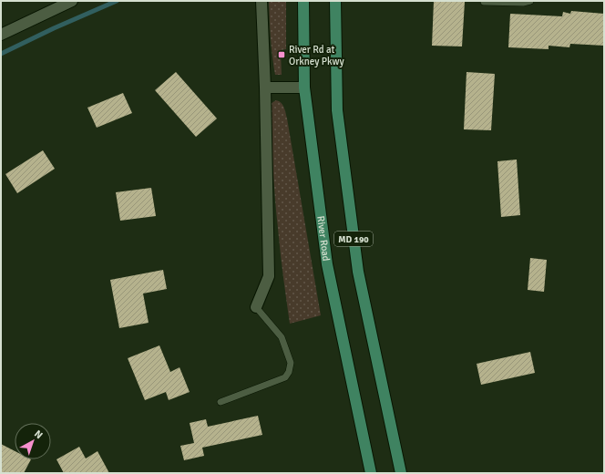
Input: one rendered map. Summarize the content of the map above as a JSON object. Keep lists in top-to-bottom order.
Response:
{
  "streets": {
    "main road": ["River Road", "MD 190"]
  },
  "places": {
    "transit": ["River Rd at Orkney Pkwy"]
  },
  "north": "top right"
}
